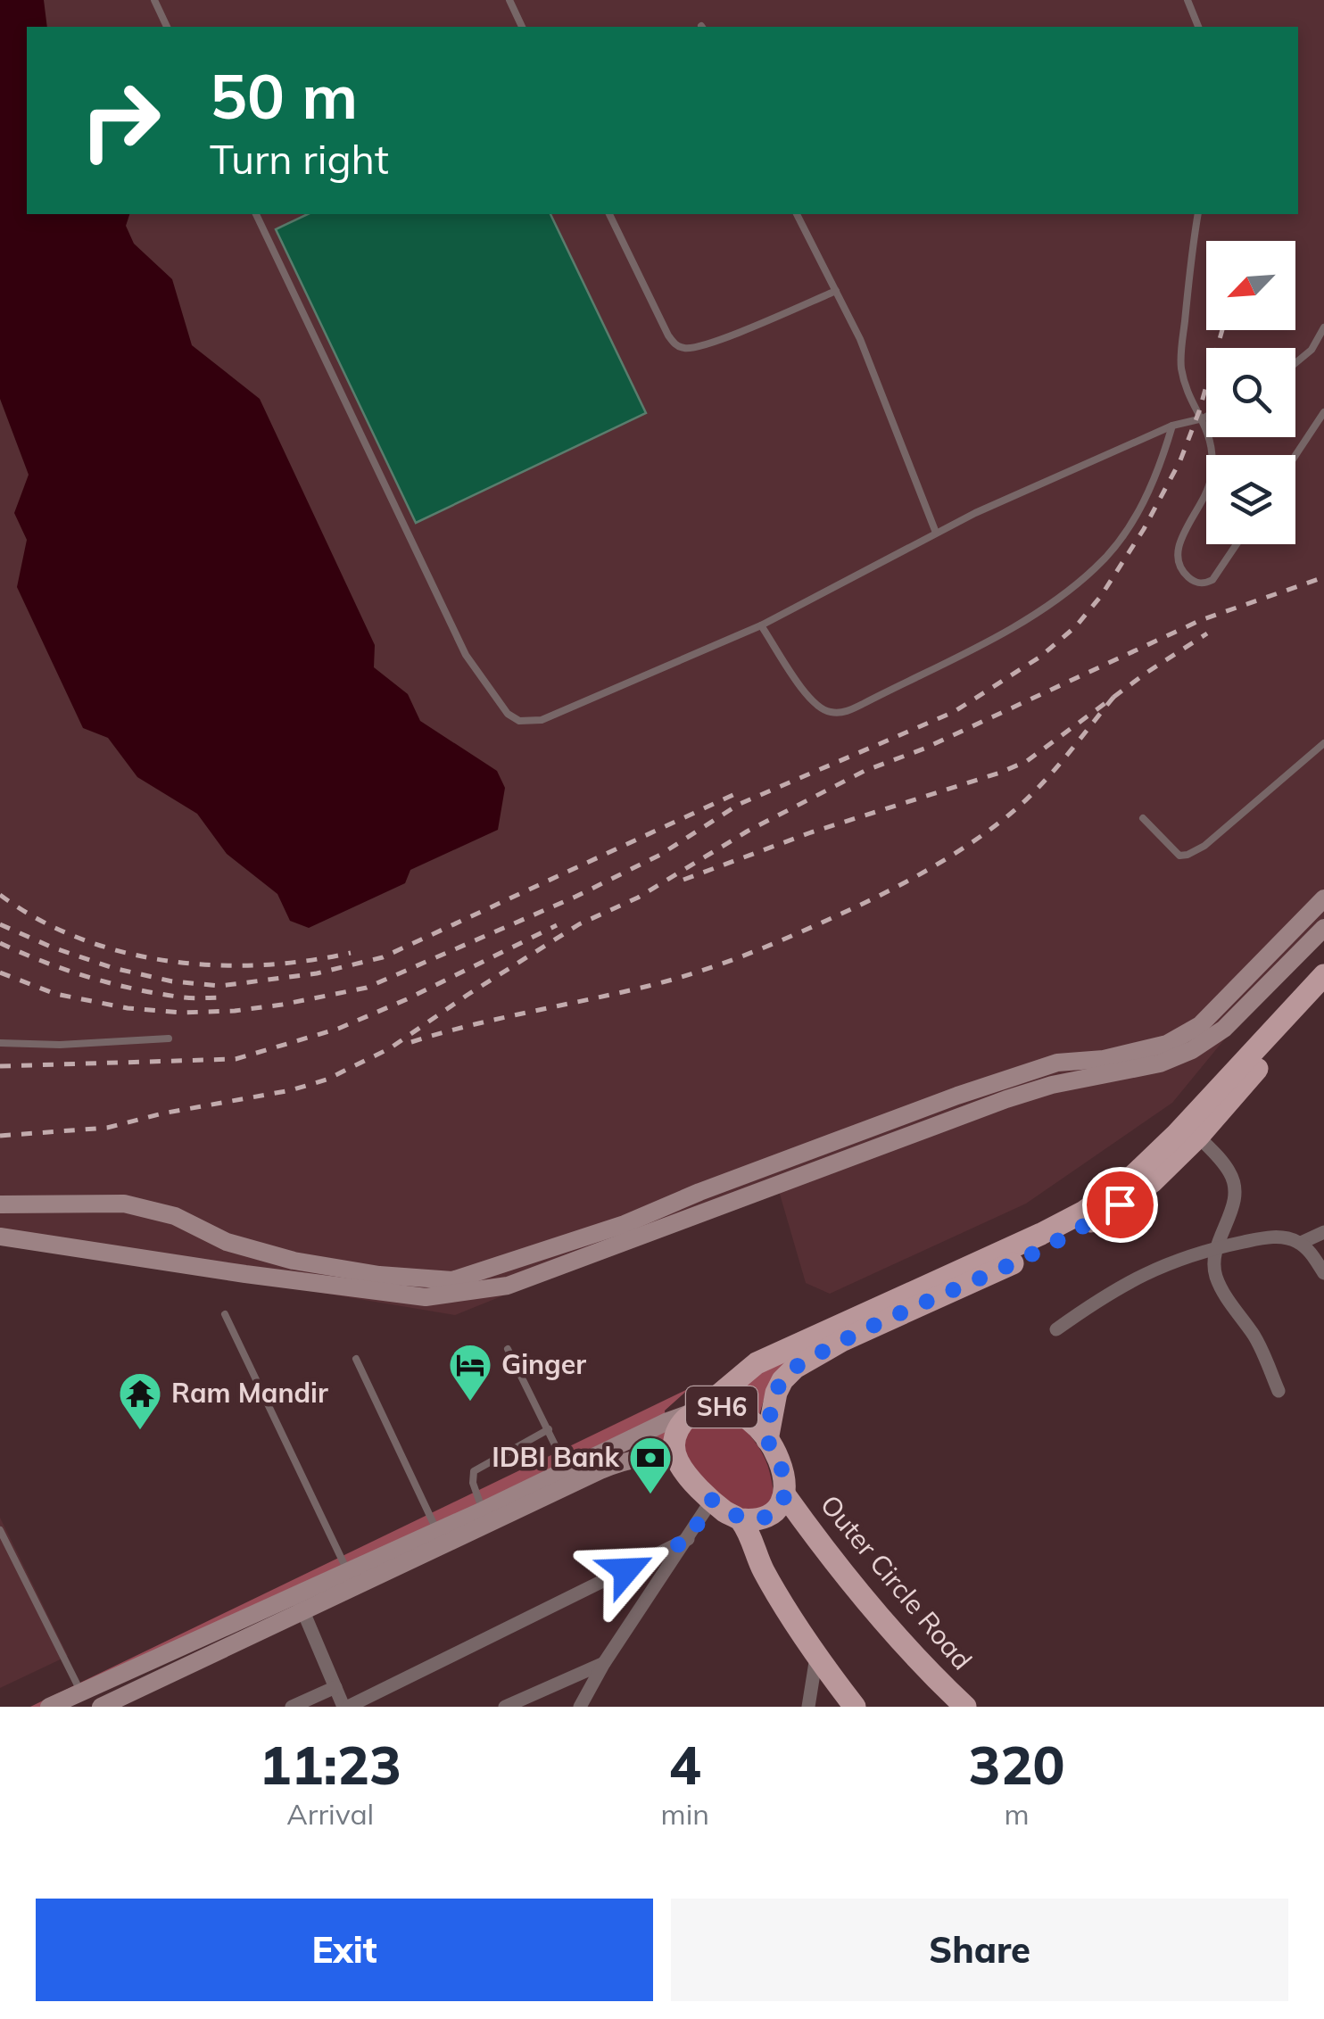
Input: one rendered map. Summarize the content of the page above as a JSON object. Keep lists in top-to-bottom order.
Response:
{
  "streets": {
    "main road": ["SH6", "Outer Circle Road"]
  },
  "crossings": [
    ["SH6", "Outer Circle Road"]
  ],
  "places": {
    "hotel": ["Ginger"],
    "temple": ["Ram Mandir"],
    "bank": ["IDBI Bank"]
  },
  "north": "bottom left",
  "page": {
    "turn": ["50 m", "Turn right"],
    "eta": [
      "11:23",
      "Arrival",
      "4",
      "min",
      "320",
      "m"
    ],
    "buttons": ["Exit", "Share"]
  }
}
